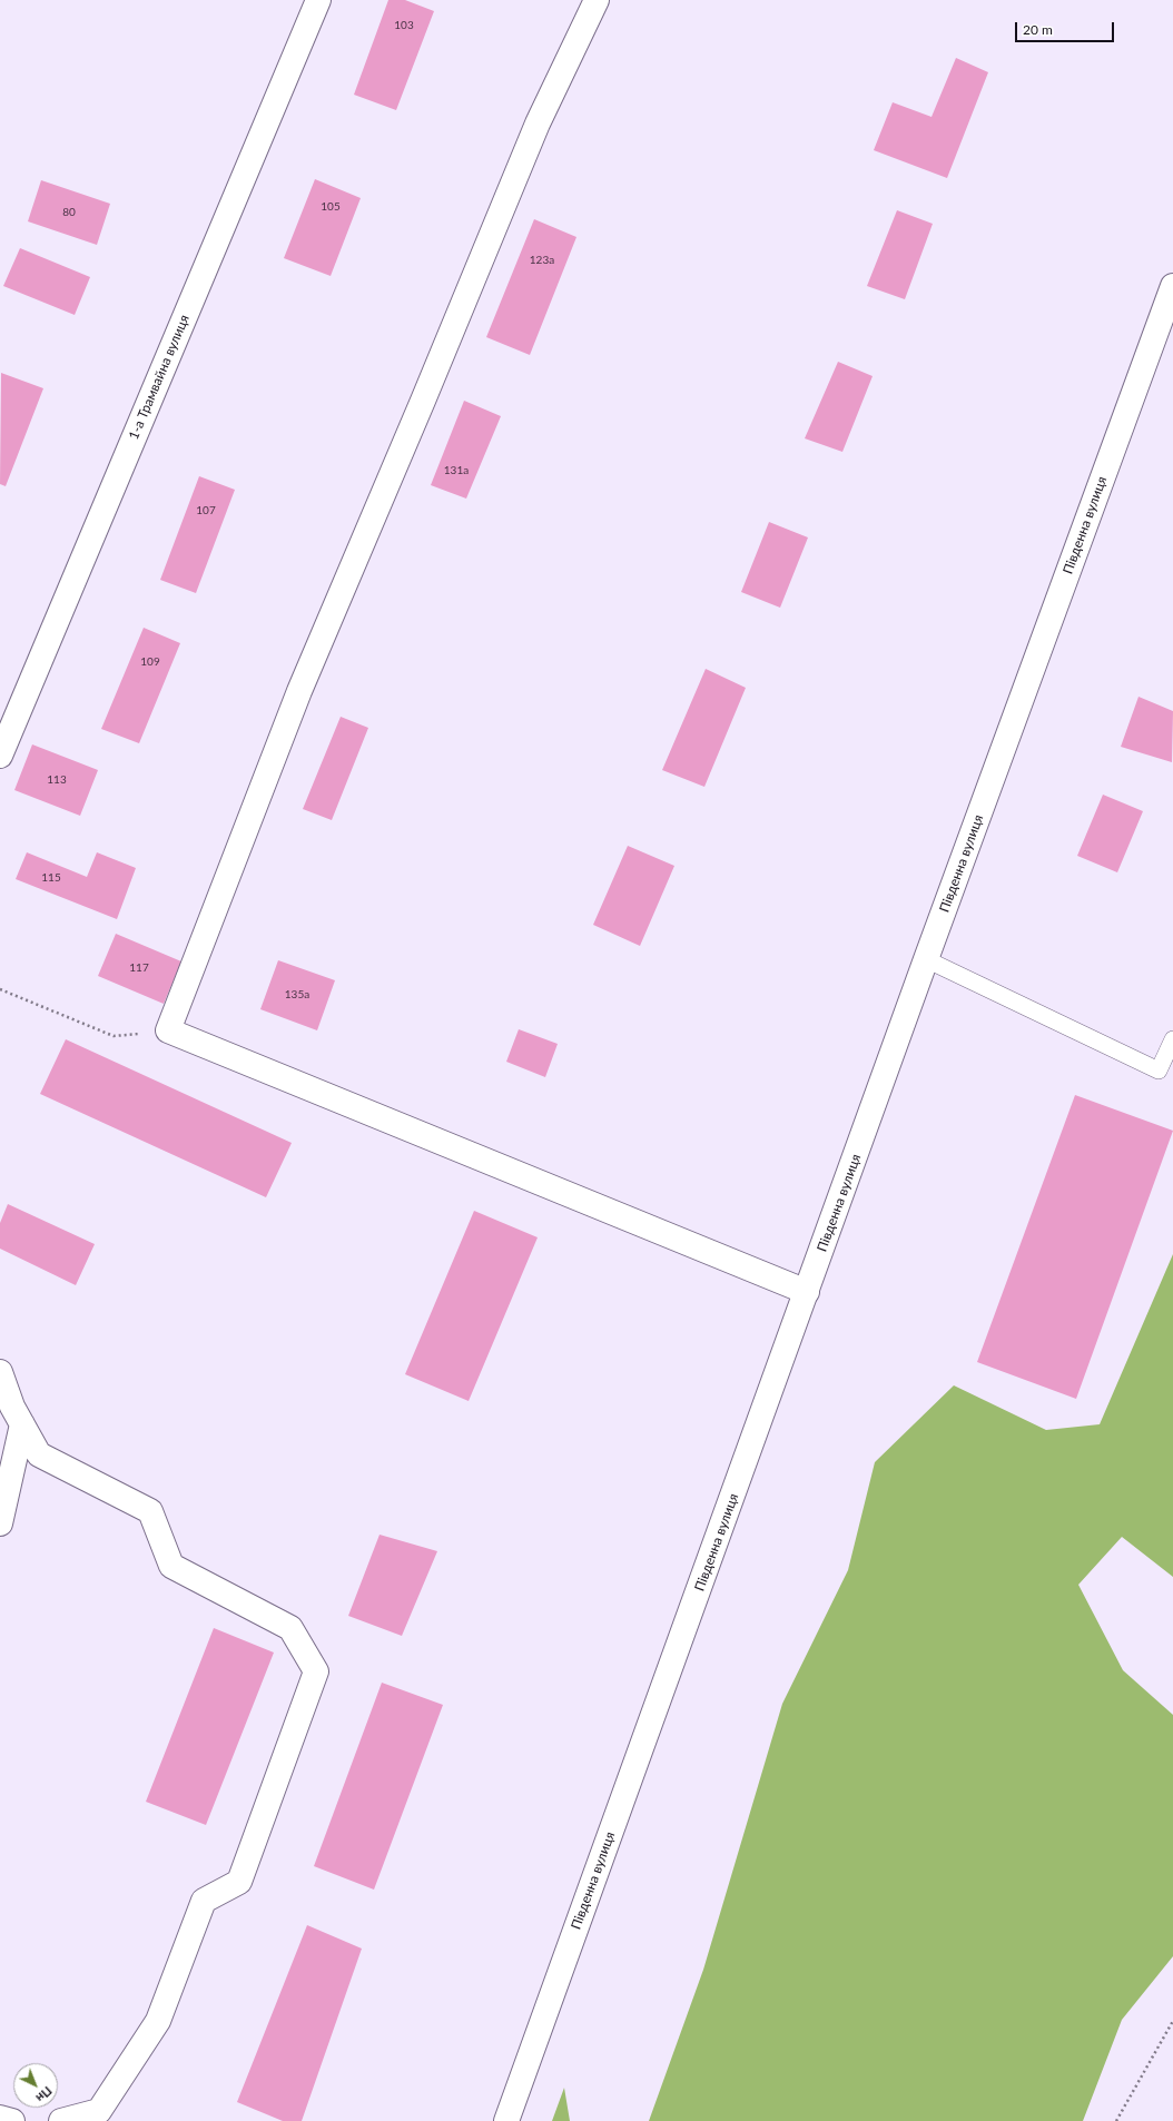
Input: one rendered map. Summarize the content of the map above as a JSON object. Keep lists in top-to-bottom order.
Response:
{
  "streets": {
    "street": ["1-а Трамвайна вулиця", "Південна вулиця"]
  },
  "house_numbers": [
    "103",
    "105",
    "80",
    "123а",
    "131а",
    "107",
    "109",
    "113",
    "115",
    "117",
    "135а"
  ],
  "scale_bar": "20 m",
  "north": "bottom right"
}
